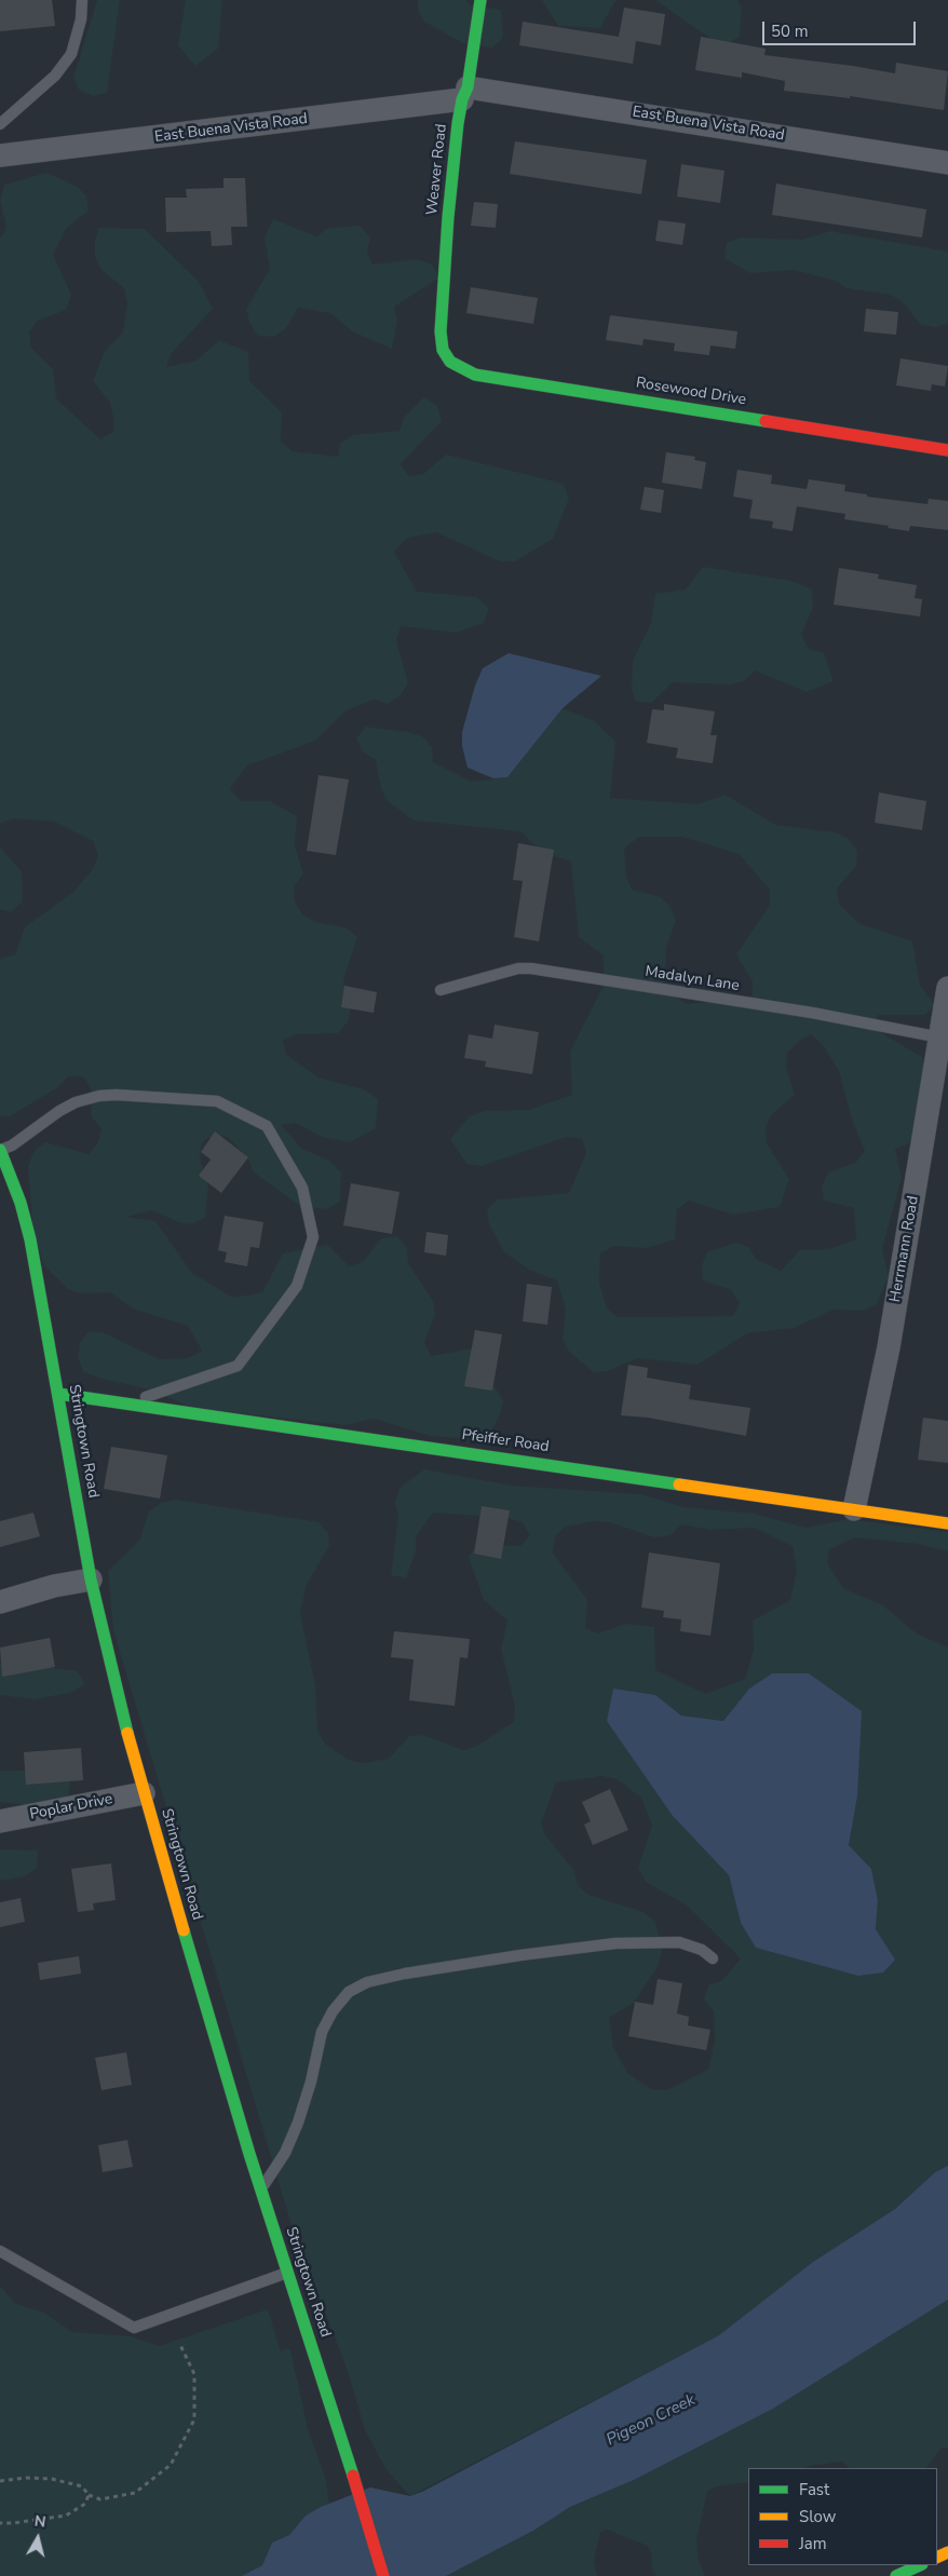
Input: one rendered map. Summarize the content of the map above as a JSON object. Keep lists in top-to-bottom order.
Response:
{
  "streets": {
    "street": [
      "East Buena Vista Road",
      "Weaver Road",
      "Rosewood Drive",
      "Herrmann Road",
      "Stringtown Road",
      "Pfeiffer Road",
      "Poplar Drive"
    ],
    "lane": ["Madalyn Lane"]
  },
  "crossings": [
    ["East Buena Vista Road", "Weaver Road"],
    ["Weaver Road", "Rosewood Drive"],
    ["Madalyn Lane", "Herrmann Road"],
    ["Herrmann Road", "Pfeiffer Road"],
    ["Stringtown Road", "Pfeiffer Road"],
    ["Stringtown Road", "Poplar Drive"]
  ],
  "water": ["Pigeon Creek"],
  "legend": ["Fast", "Slow", "Jam"],
  "scale_bar": "50 m",
  "north": "top"
}
